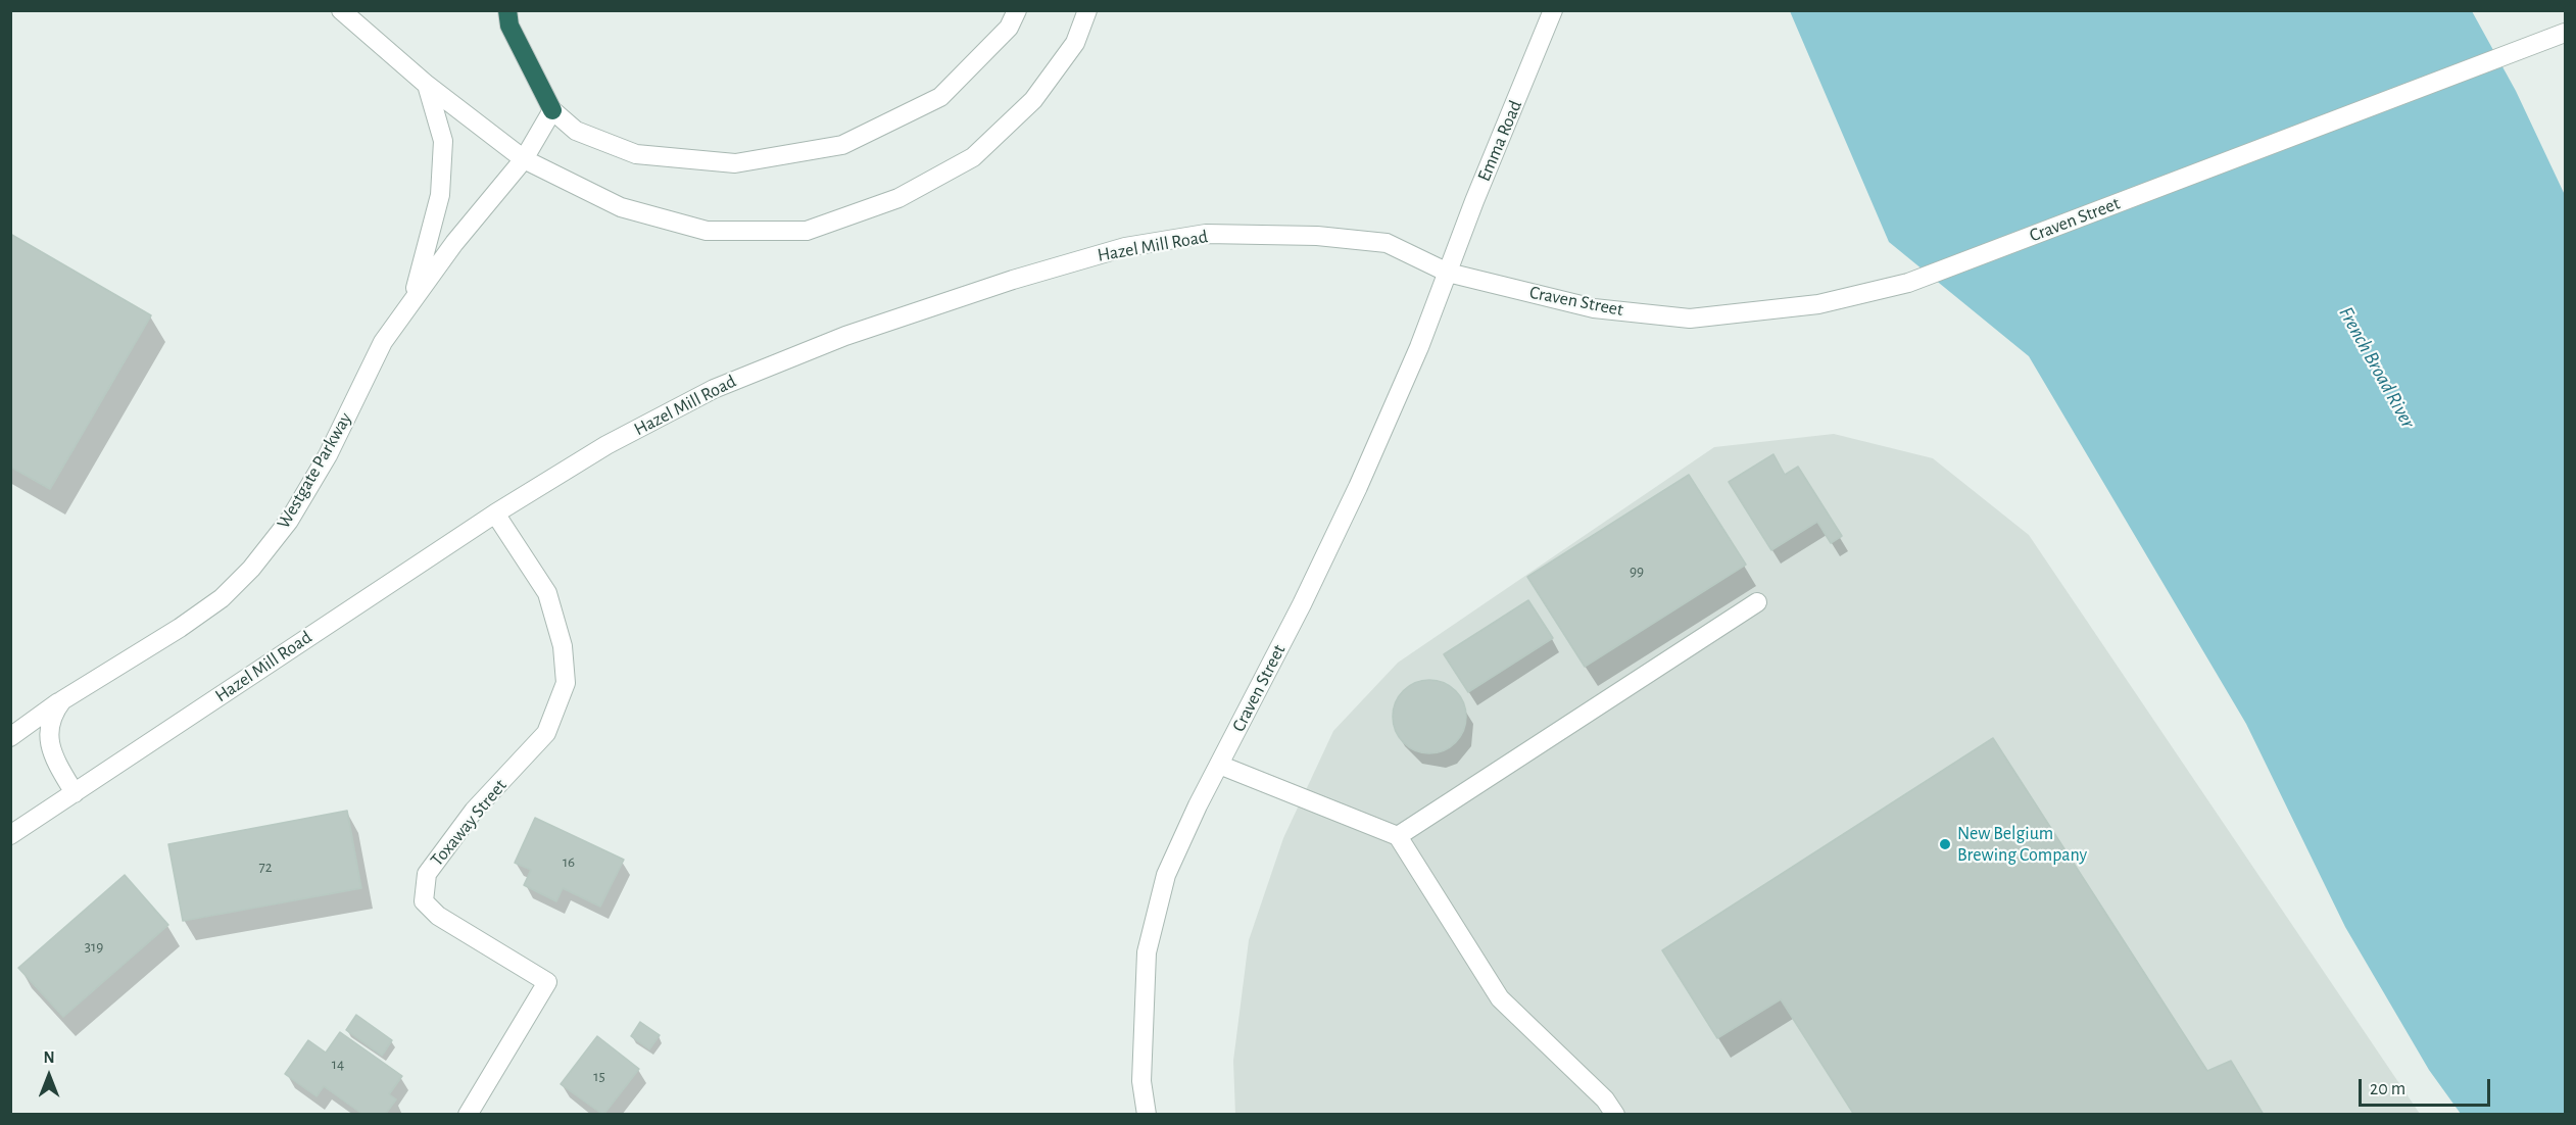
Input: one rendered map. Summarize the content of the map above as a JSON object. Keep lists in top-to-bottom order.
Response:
{
  "streets": {
    "street": [
      "Emma Road",
      "Craven Street",
      "Hazel Mill Road",
      "Westgate Parkway",
      "Toxaway Street"
    ]
  },
  "crossings": [
    ["Emma Road", "Craven Street"],
    ["Emma Road", "Hazel Mill Road"],
    ["Craven Street", "Hazel Mill Road"],
    ["Hazel Mill Road", "Toxaway Street"]
  ],
  "water": ["French Broad River"],
  "places": ["New Belgium Brewing Company"],
  "house_numbers": [
    "99",
    "16",
    "72",
    "319",
    "14",
    "15"
  ],
  "scale_bar": "20 m",
  "north": "top"
}
